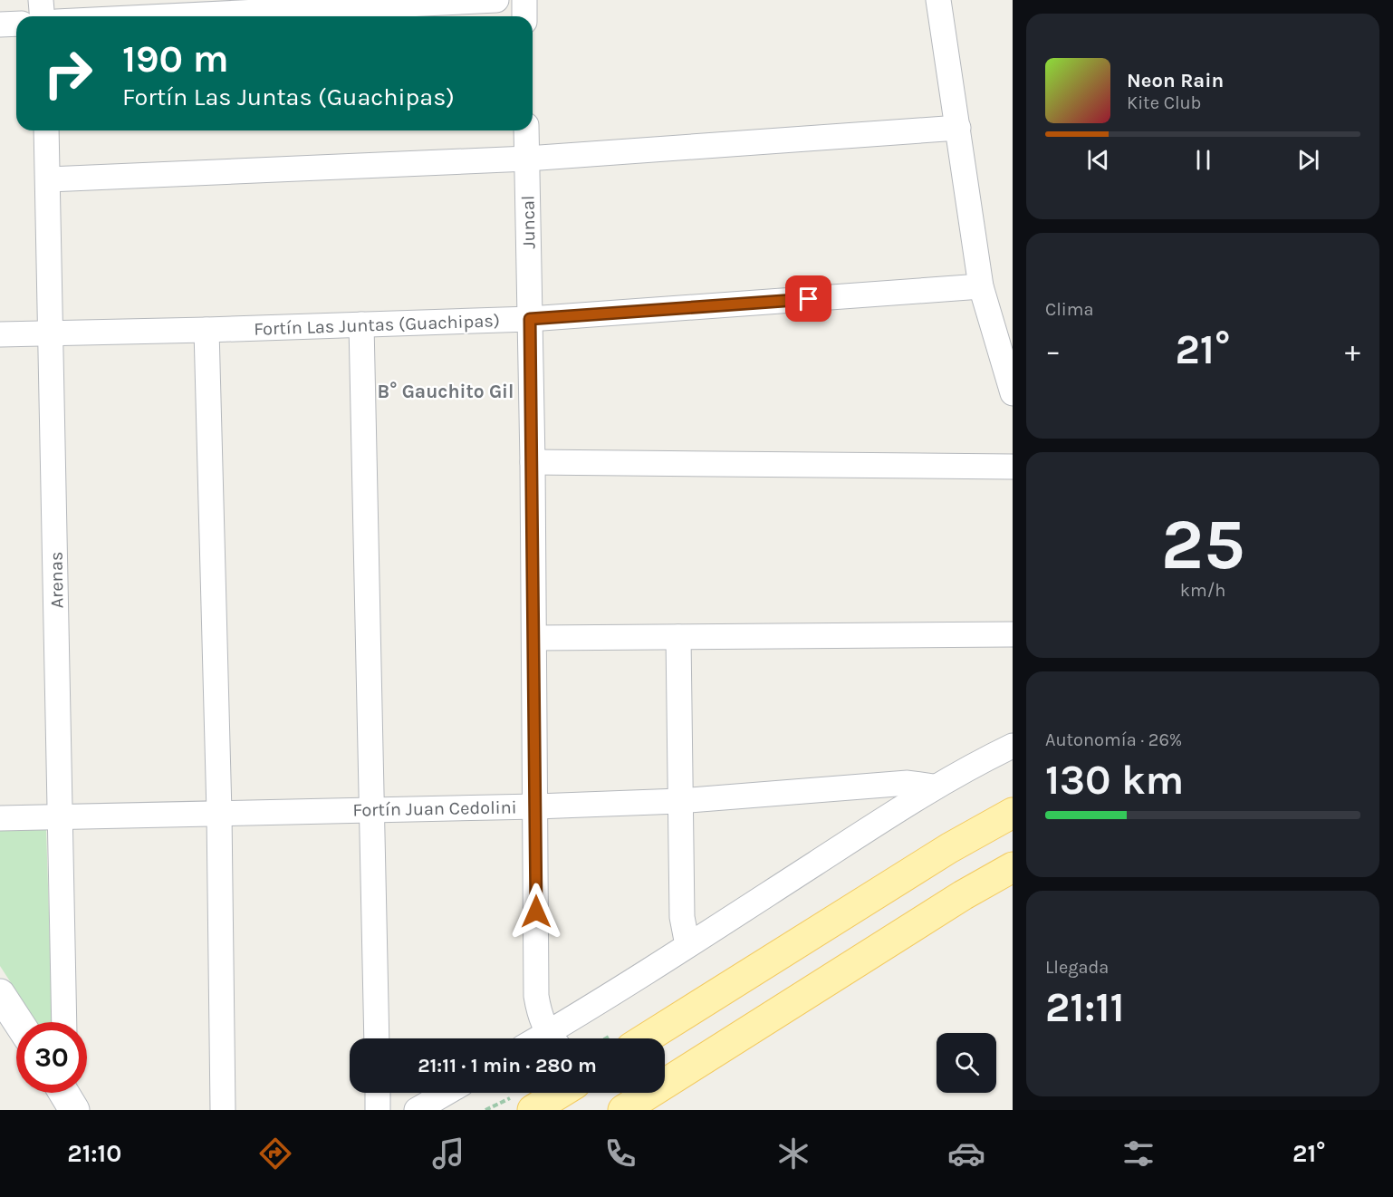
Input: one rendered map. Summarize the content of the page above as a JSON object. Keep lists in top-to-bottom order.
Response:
{
  "streets": {
    "street": [
      "Juncal",
      "Fortín Las Juntas (Guachipas)",
      "Arenas",
      "Fortín Juan Cedolini"
    ]
  },
  "crossings": [
    ["Juncal", "Fortín Las Juntas (Guachipas)"],
    ["Juncal", "Fortín Juan Cedolini"],
    ["Fortín Las Juntas (Guachipas)", "Arenas"],
    ["Arenas", "Fortín Juan Cedolini"]
  ],
  "districts": ["B° Gauchito Gil"],
  "page": {
    "turn": ["190 m", "Fortín Las Juntas (Guachipas)"],
    "song": ["Neon Rain", "Kite Club"],
    "tile": [
      "Clima",
      ["25", "km/h"],
      ["Autonomía · 26%", "130 km"],
      ["Llegada", "21:11"]
    ],
    "heat": ["−", "21°", "+"],
    "limit": "30",
    "trip": "21:11 · 1 min · 280 m",
    "tabs": ["21:10", "21°"]
  }
}
